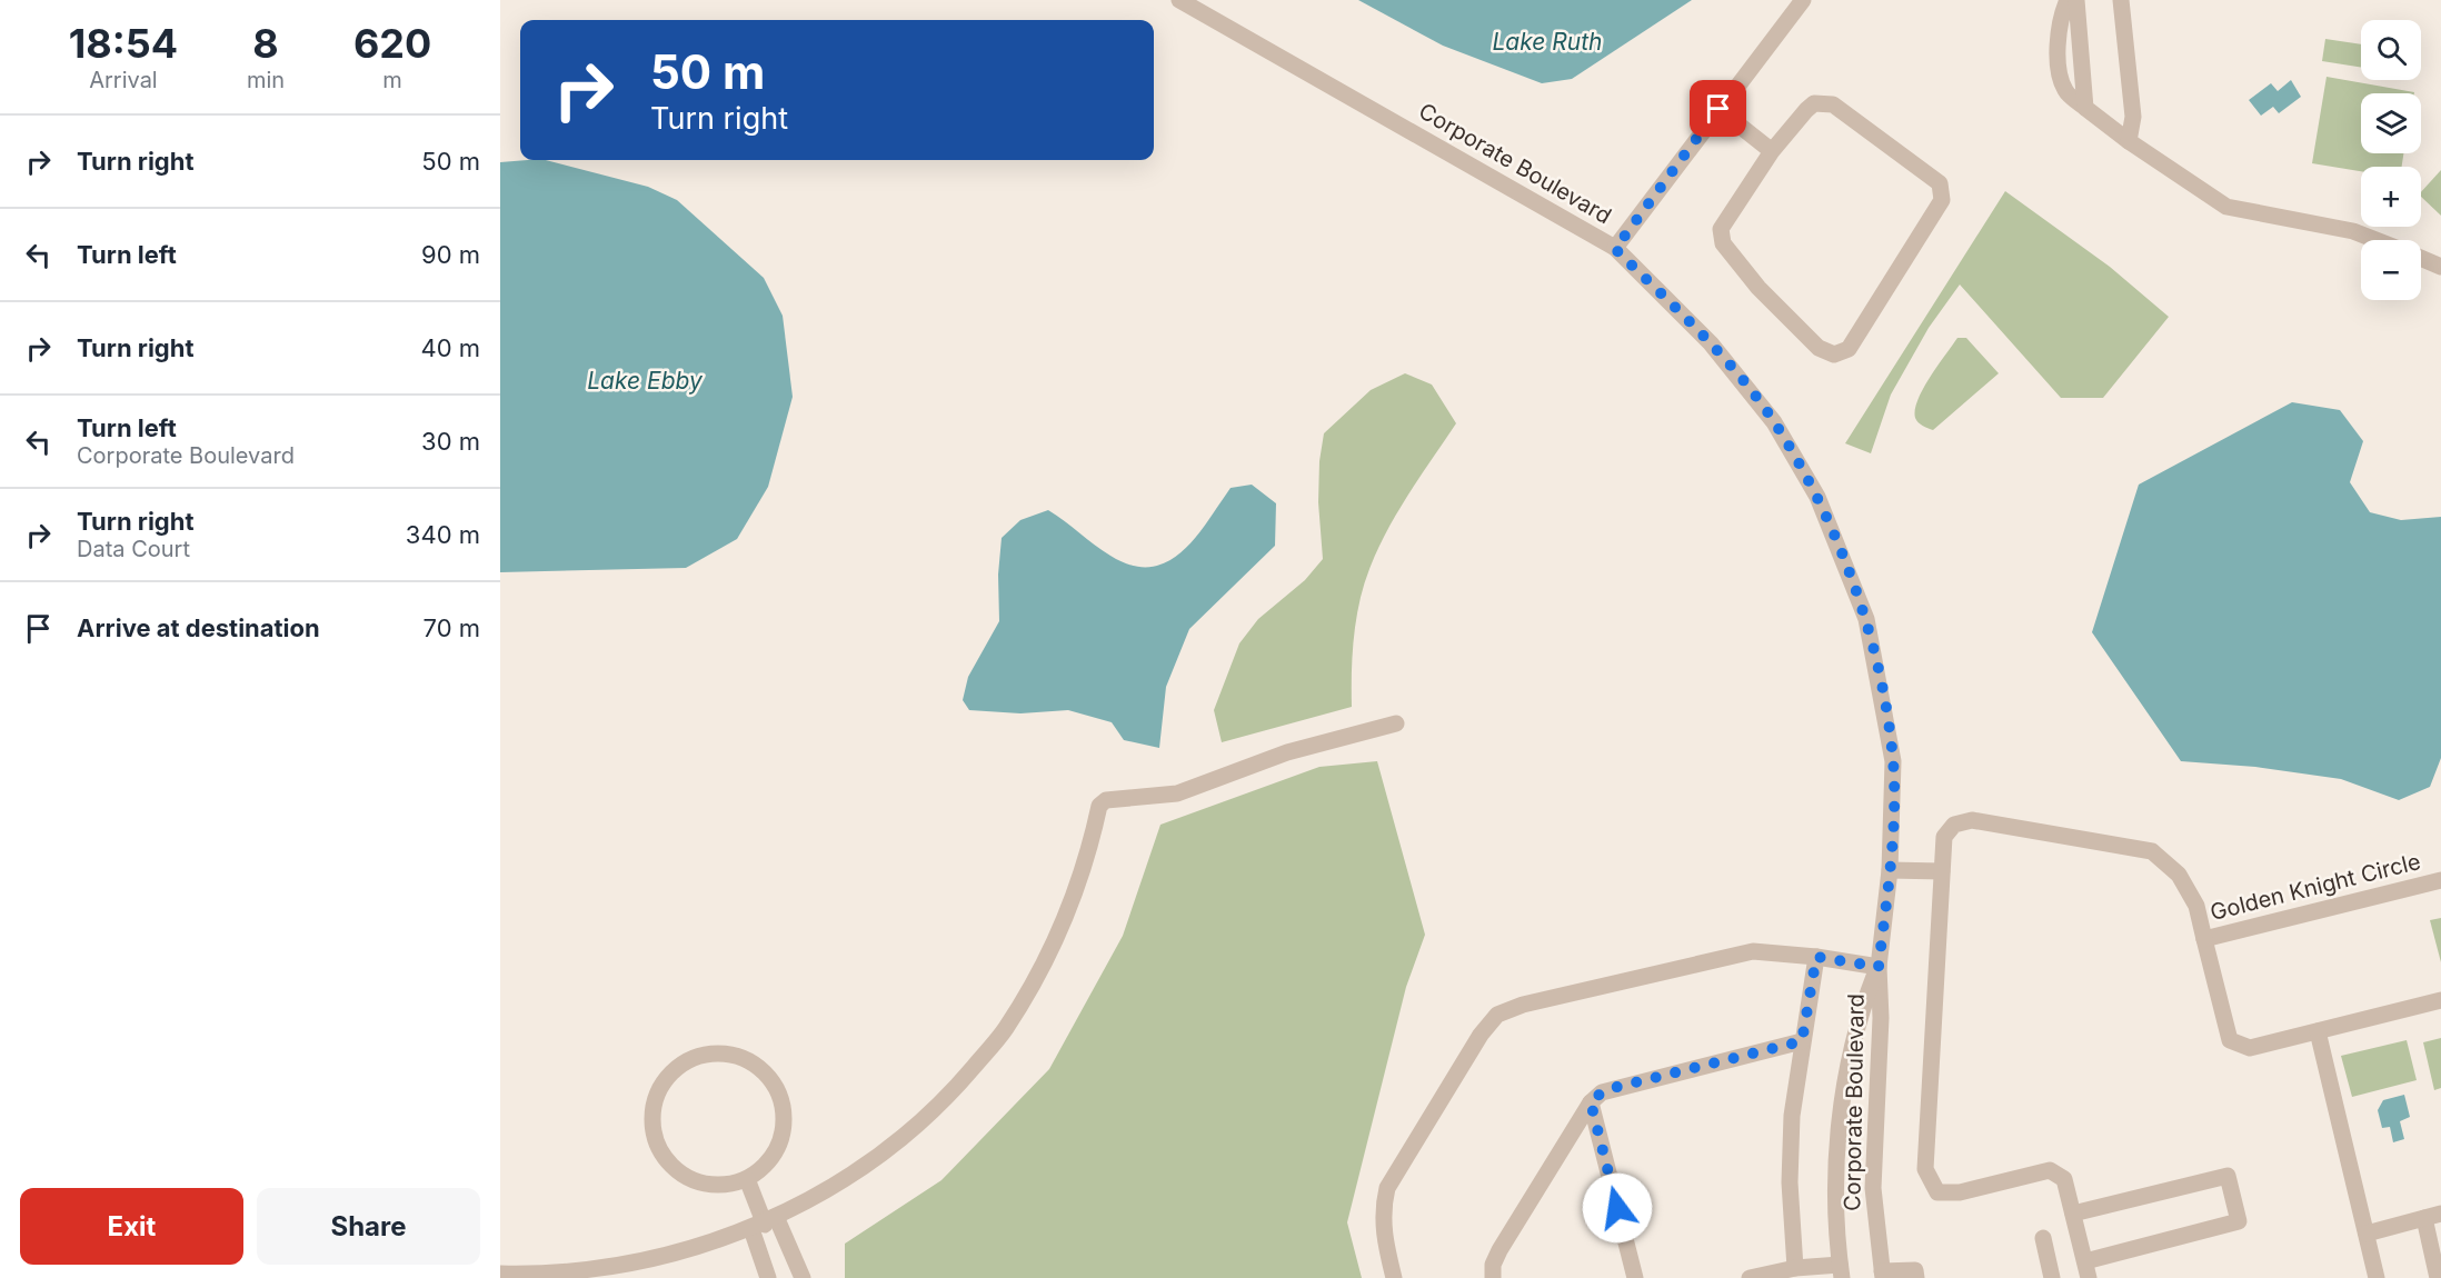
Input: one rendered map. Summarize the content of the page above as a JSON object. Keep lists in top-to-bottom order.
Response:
{
  "streets": {
    "street": ["Corporate Boulevard", "Golden Knight Circle"]
  },
  "water": ["Lake Ruth", "Lake Ebby"],
  "page": {
    "eta": [
      "18:54",
      "Arrival",
      "8",
      "min",
      "620",
      "m"
    ],
    "map_buttons": ["+", "−"],
    "turn": ["50 m", "Turn right"],
    "list": [
      {
        "name": "Turn right",
        "value": "50 m"
      },
      {
        "name": "Turn left",
        "value": "90 m"
      },
      {
        "name": "Turn right",
        "value": "40 m"
      },
      {
        "name": "Turn left",
        "note": "Corporate Boulevard",
        "value": "30 m"
      },
      {
        "name": "Turn right",
        "note": "Data Court",
        "value": "340 m"
      },
      {
        "name": "Arrive at destination",
        "value": "70 m"
      }
    ],
    "buttons": ["Exit", "Share"]
  }
}
